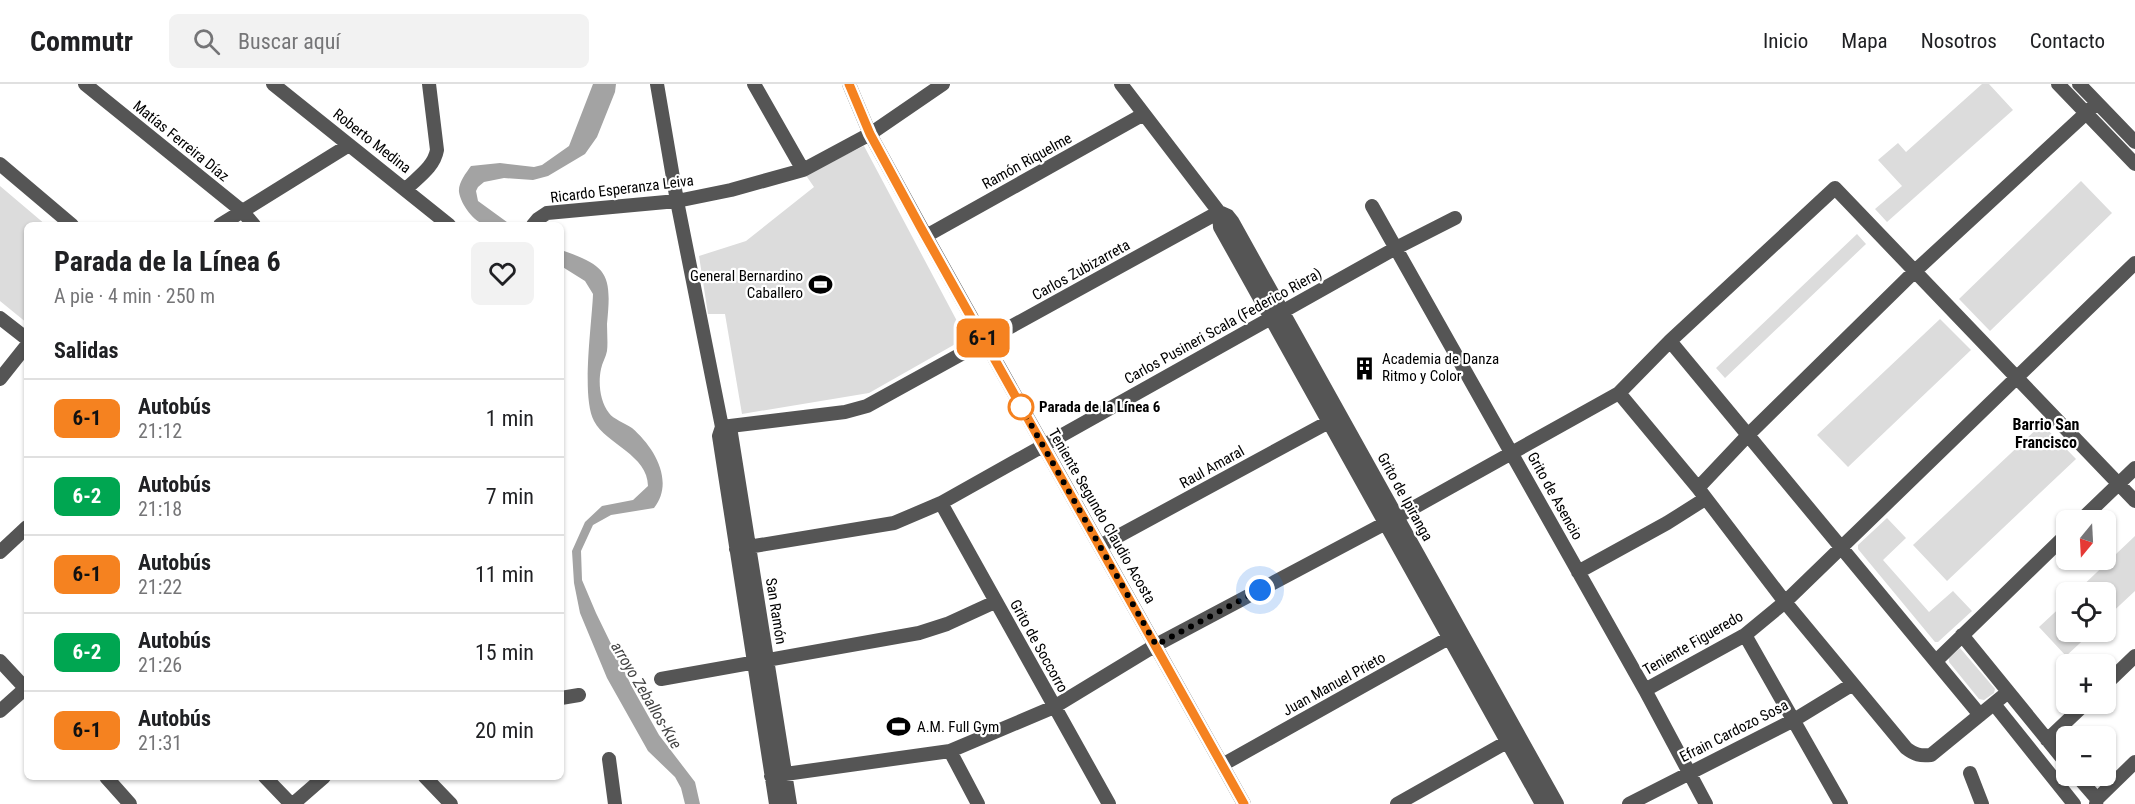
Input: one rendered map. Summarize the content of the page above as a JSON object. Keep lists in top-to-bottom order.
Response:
{
  "streets": {
    "street": [
      "Matías Ferreira Díaz",
      "Roberto Medina",
      "Ramón Riquelme",
      "Ricardo Esperanza Leiva",
      "Carlos Zubizarreta",
      "Carlos Pusineri Scala (Federico Riera)",
      "Raul Amaral",
      "Grito de Asencio",
      "Grito de Ipiranga",
      "Teniente Segundo Claudio Acosta",
      "San Ramón",
      "Teniente Figueredo",
      "Grito de Soccorro",
      "Juan Manuel Prieto",
      "Efrain Cardozo Sosa"
    ]
  },
  "crossings": [
    ["Ramón Riquelme", "Grito de Ipiranga"],
    ["Ramón Riquelme", "Teniente Segundo Claudio Acosta"],
    ["Ricardo Esperanza Leiva", "Teniente Segundo Claudio Acosta"],
    ["Ricardo Esperanza Leiva", "San Ramón"],
    ["Carlos Zubizarreta", "Grito de Ipiranga"],
    ["Carlos Zubizarreta", "Teniente Segundo Claudio Acosta"],
    ["Carlos Zubizarreta", "San Ramón"],
    ["Carlos Pusineri Scala (Federico Riera)", "Grito de Asencio"],
    ["Carlos Pusineri Scala (Federico Riera)", "Grito de Ipiranga"],
    ["Carlos Pusineri Scala (Federico Riera)", "Teniente Segundo Claudio Acosta"],
    ["Carlos Pusineri Scala (Federico Riera)", "San Ramón"],
    ["Carlos Pusineri Scala (Federico Riera)", "Grito de Soccorro"],
    ["Raul Amaral", "Grito de Ipiranga"],
    ["Raul Amaral", "Teniente Segundo Claudio Acosta"],
    ["Grito de Asencio", "Teniente Figueredo"],
    ["Grito de Asencio", "Efrain Cardozo Sosa"],
    ["Grito de Ipiranga", "Juan Manuel Prieto"],
    ["Teniente Segundo Claudio Acosta", "Juan Manuel Prieto"]
  ],
  "districts": ["Barrio San Francisco"],
  "water": ["arroyo Zeballos-Kue"],
  "places": {
    "sports": ["General Bernardino Caballero", "A.M. Full Gym"],
    "building": ["Academia de Danza Ritmo y Color"],
    "other": ["Parada de la Línea 6"]
  },
  "lines": ["bus line 6-1"],
  "north": "bottom",
  "page": {
    "header": "Commutr",
    "search": "Buscar aquí",
    "nav": [
      "Inicio",
      "Mapa",
      "Nosotros",
      "Contacto"
    ],
    "on_map": "6-1",
    "heading": [
      ["Parada de la Línea 6", "A pie · 4 min · 250 m"],
      "Salidas"
    ],
    "list": [
      {
        "mark": "6-1",
        "name": "Autobús",
        "note": "21:12",
        "value": "1 min"
      },
      {
        "mark": "6-2",
        "name": "Autobús",
        "note": "21:18",
        "value": "7 min"
      },
      {
        "mark": "6-1",
        "name": "Autobús",
        "note": "21:22",
        "value": "11 min"
      },
      {
        "mark": "6-2",
        "name": "Autobús",
        "note": "21:26",
        "value": "15 min"
      },
      {
        "mark": "6-1",
        "name": "Autobús",
        "note": "21:31",
        "value": "20 min"
      }
    ],
    "map_buttons": ["+", "−"]
  }
}
